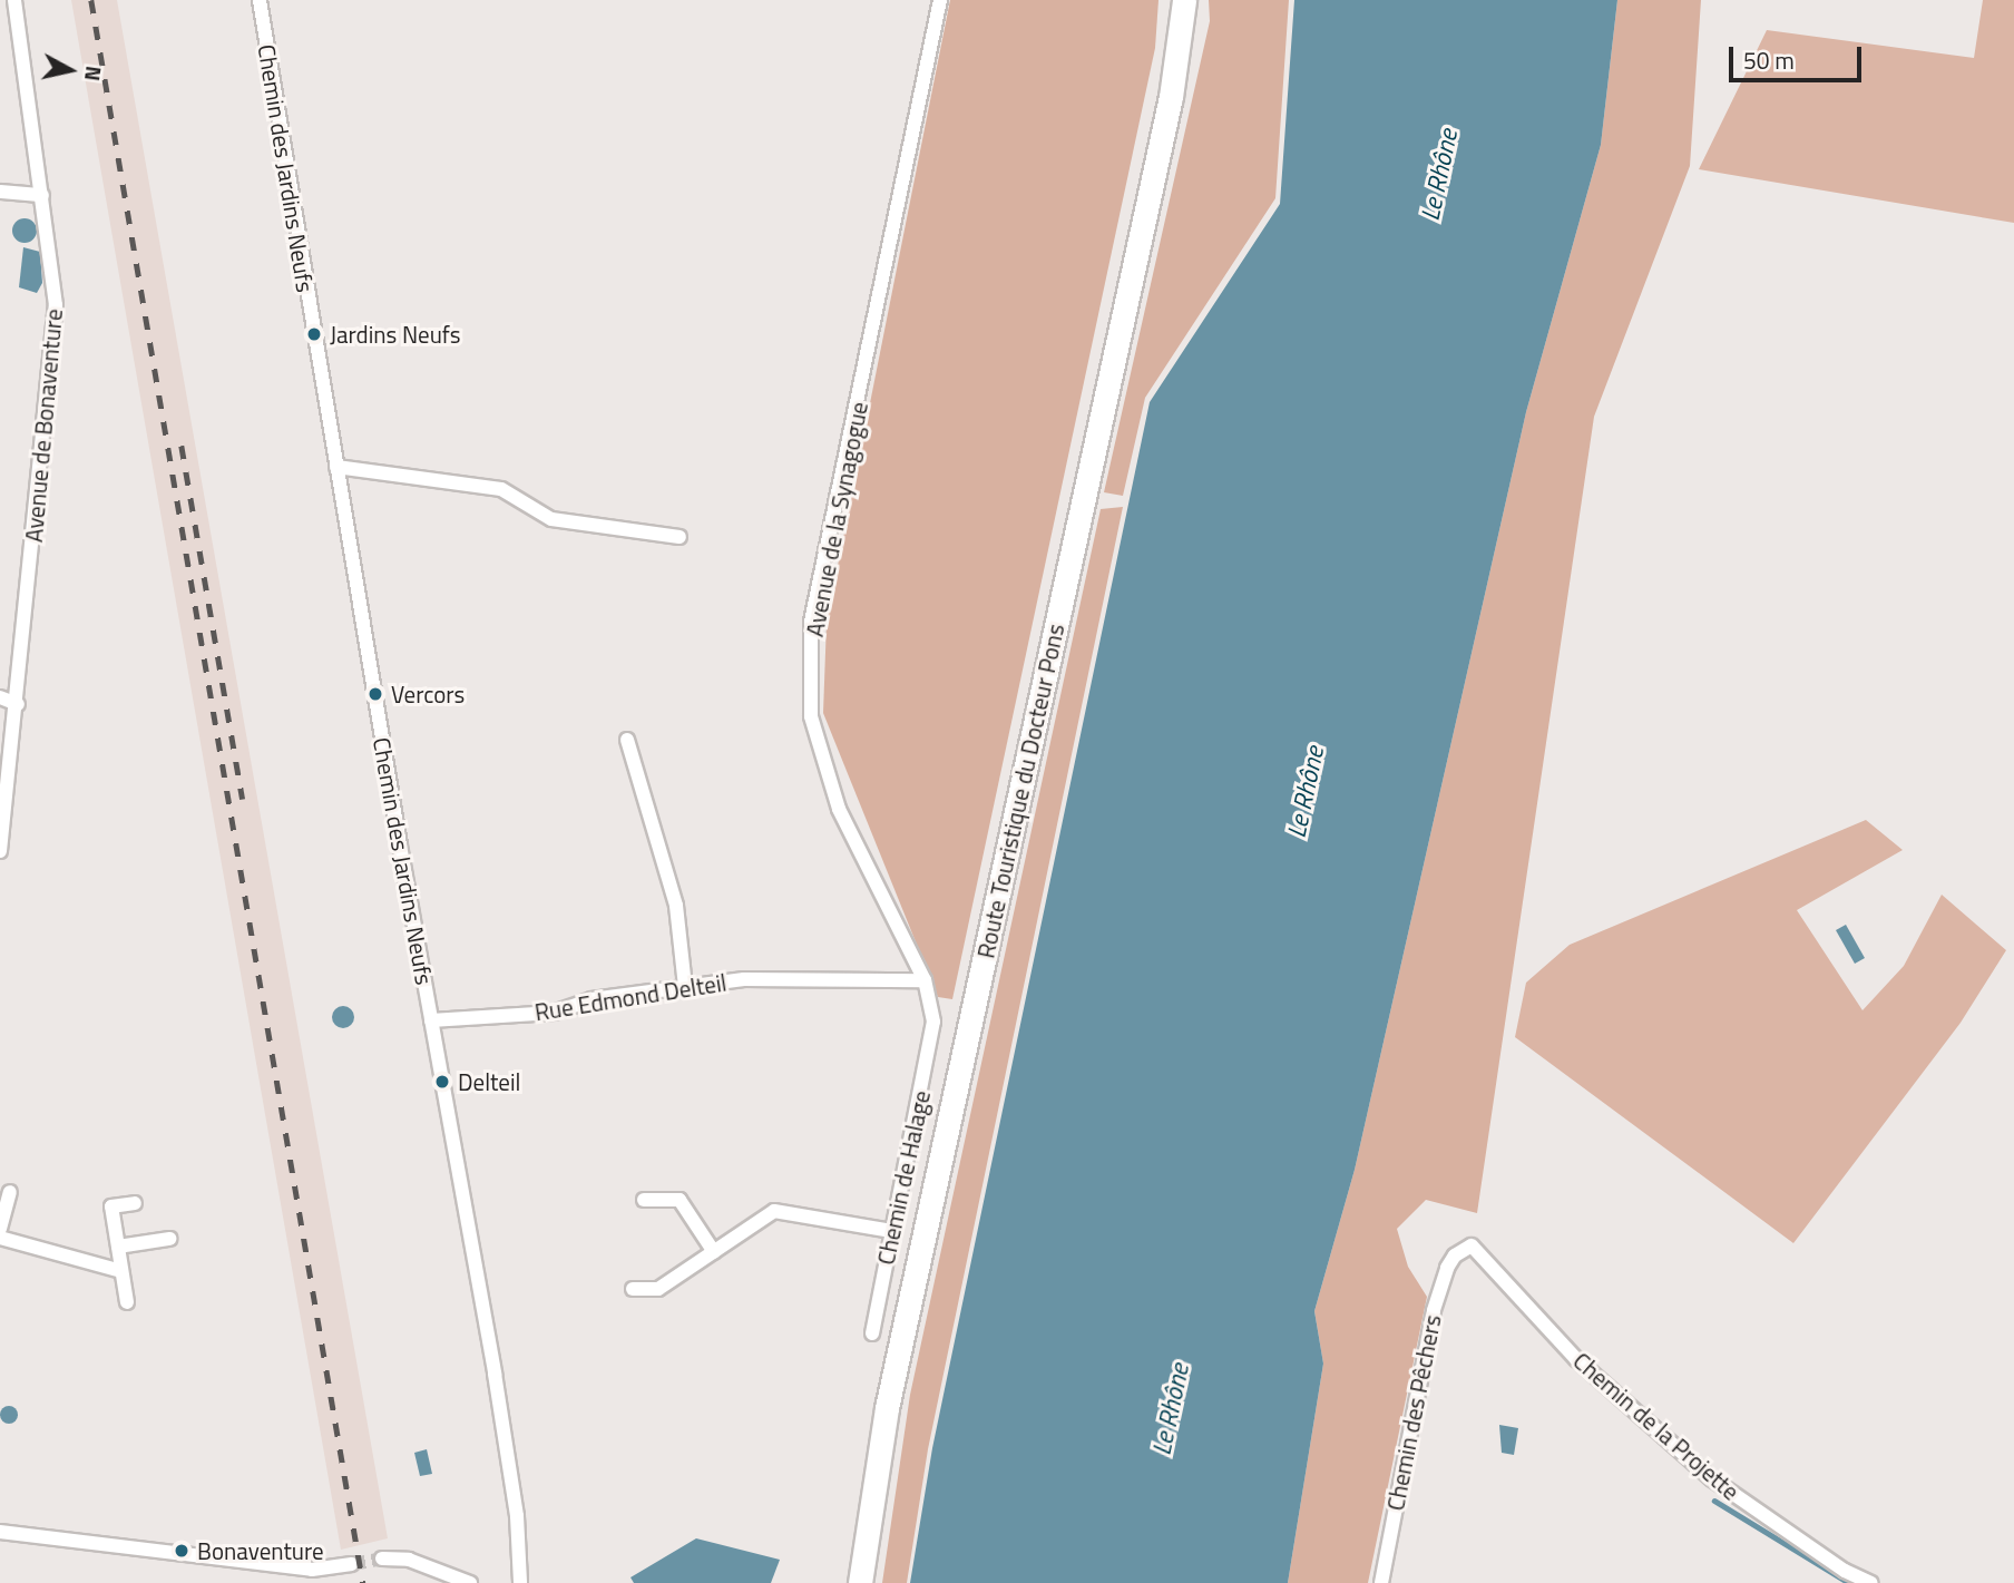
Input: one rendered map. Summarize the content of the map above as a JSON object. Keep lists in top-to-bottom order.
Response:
{
  "streets": {
    "highway": ["Route Touristique du Docteur Pons"],
    "street": [
      "Chemin des Jardins Neufs",
      "Avenue de Bonaventure",
      "Avenue de la Synagogue",
      "Rue Edmond Delteil",
      "Chemin de Halage",
      "Chemin des Pêchers",
      "Chemin de la Projette"
    ]
  },
  "crossings": [
    ["Chemin des Jardins Neufs", "Rue Edmond Delteil"],
    ["Avenue de la Synagogue", "Rue Edmond Delteil"],
    ["Avenue de la Synagogue", "Chemin de Halage"],
    ["Chemin des Pêchers", "Chemin de la Projette"]
  ],
  "water": ["Le Rhône"],
  "places": [
    "Jardins Neufs",
    "Vercors",
    "Delteil",
    "Bonaventure"
  ],
  "scale_bar": "50 m",
  "north": "right"
}
